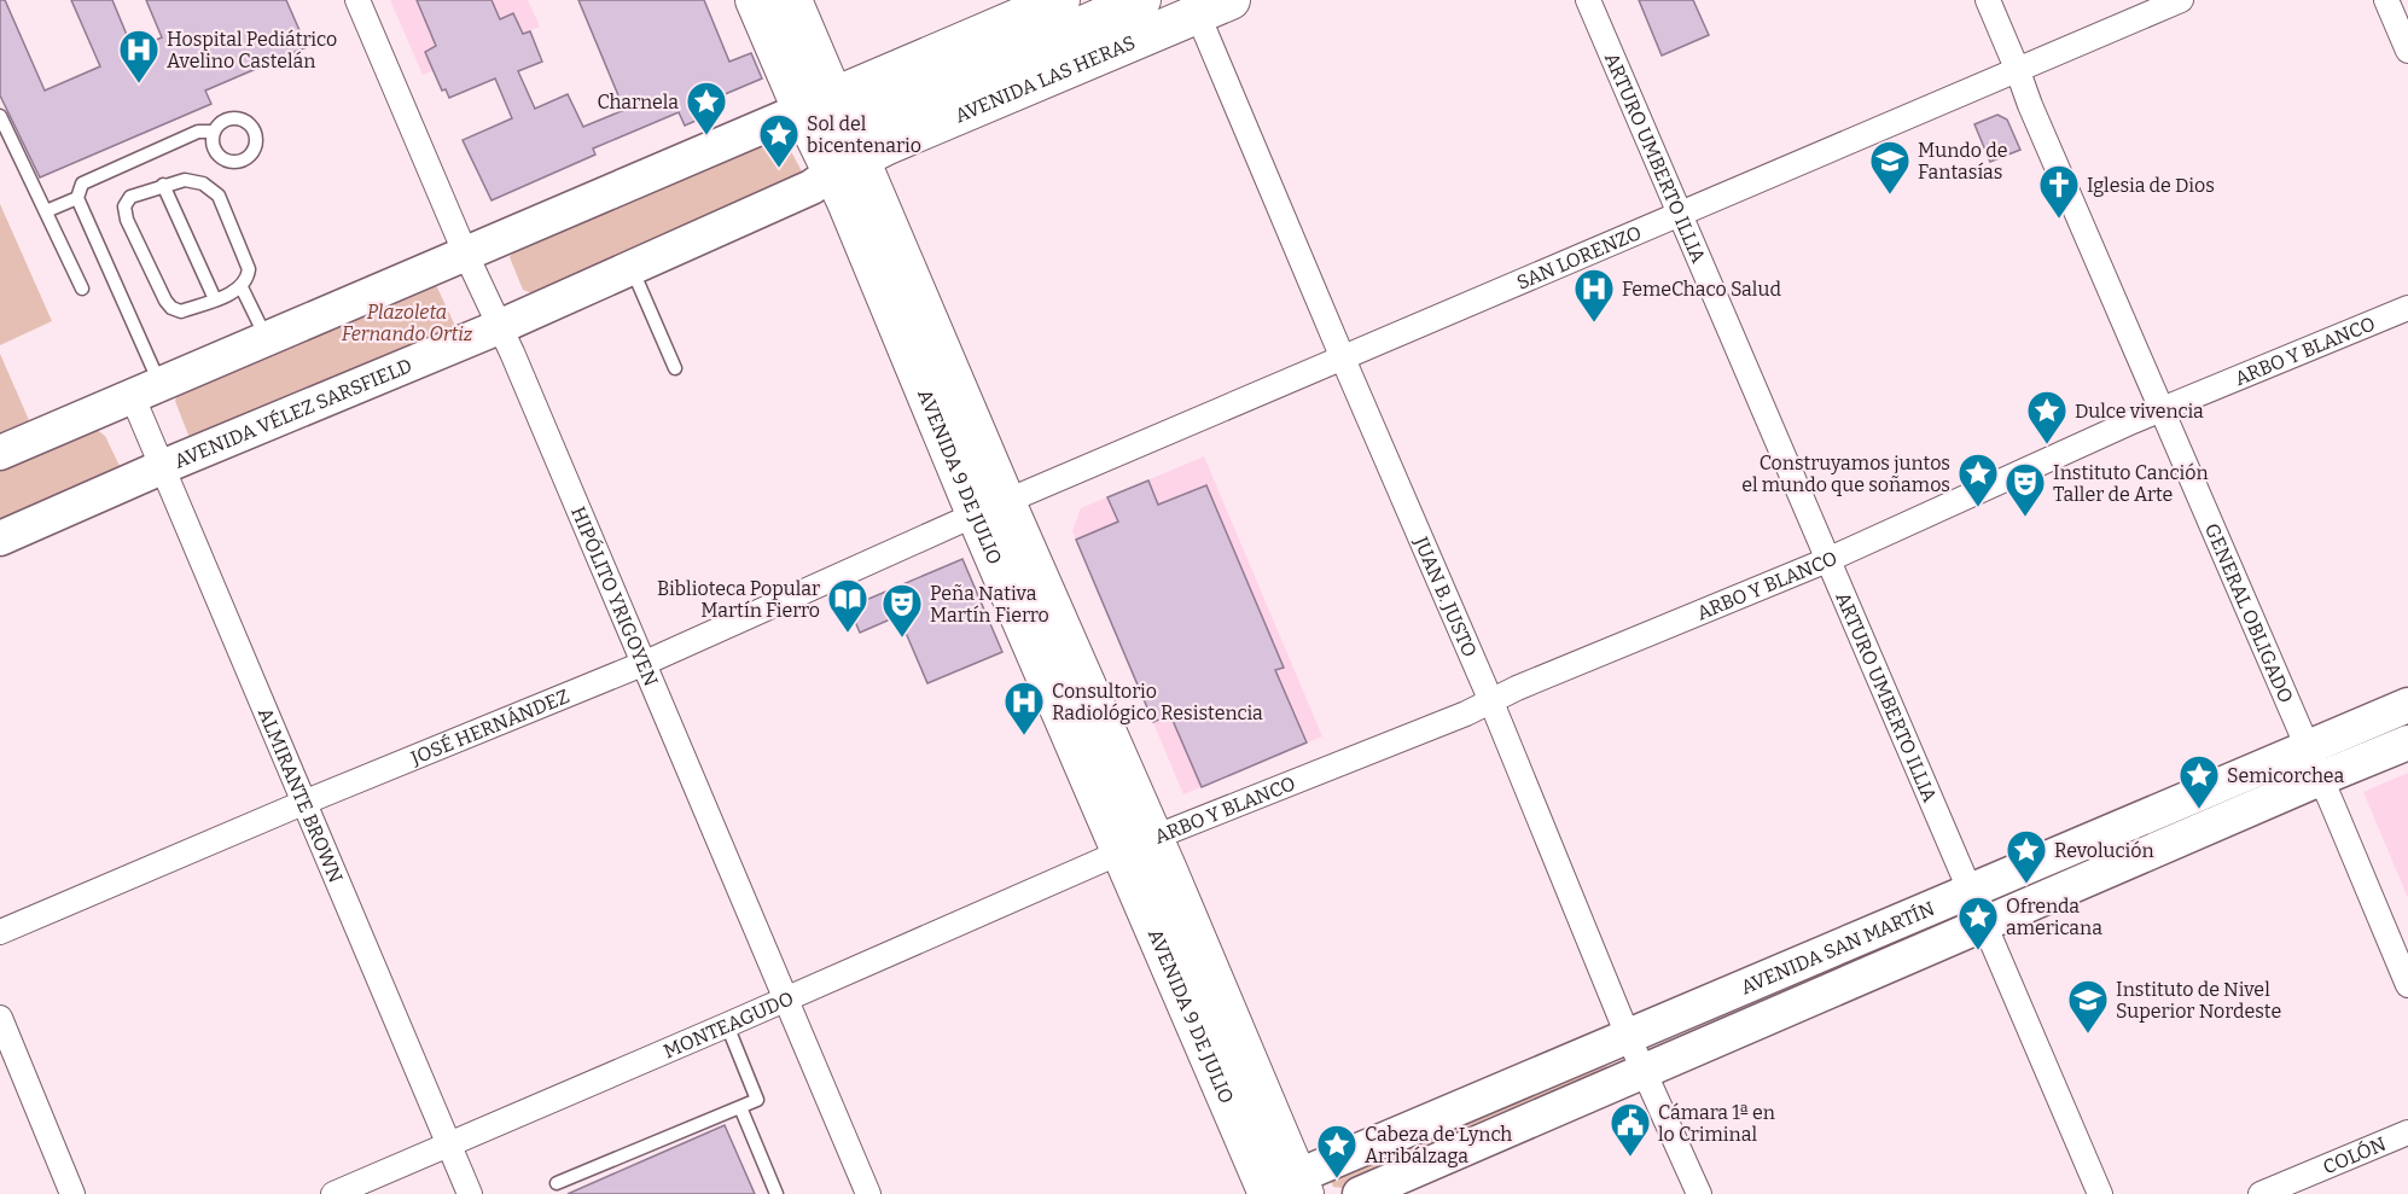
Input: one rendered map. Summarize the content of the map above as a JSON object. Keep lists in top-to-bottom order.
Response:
{
  "streets": {
    "main road": [
      "AVENIDA LAS HERAS",
      "AVENIDA VÉLEZ SARSFIELD",
      "AVENIDA 9 DE JULIO",
      "AVENIDA SAN MARTÍN"
    ],
    "street": [
      "ARTURO UMBERTO ILLIA",
      "SAN LORENZO",
      "ARBO Y BLANCO",
      "HIPÓLITO YRIGOYEN",
      "JUAN B. JUSTO",
      "GENERAL OBLIGADO",
      "JOSÉ HERNÁNDEZ",
      "ALMIRANTE BROWN",
      "MONTEAGUDO",
      "COLÓN"
    ]
  },
  "crossings": [
    ["AVENIDA LAS HERAS", "AVENIDA VÉLEZ SARSFIELD"],
    ["AVENIDA LAS HERAS", "AVENIDA 9 DE JULIO"],
    ["AVENIDA LAS HERAS", "JUAN B. JUSTO"],
    ["ARTURO UMBERTO ILLIA", "SAN LORENZO"],
    ["ARTURO UMBERTO ILLIA", "ARBO Y BLANCO"],
    ["ARTURO UMBERTO ILLIA", "AVENIDA SAN MARTÍN"],
    ["SAN LORENZO", "AVENIDA 9 DE JULIO"],
    ["SAN LORENZO", "JUAN B. JUSTO"],
    ["SAN LORENZO", "GENERAL OBLIGADO"],
    ["SAN LORENZO", "JOSÉ HERNÁNDEZ"],
    ["ARBO Y BLANCO", "AVENIDA 9 DE JULIO"],
    ["ARBO Y BLANCO", "JUAN B. JUSTO"],
    ["ARBO Y BLANCO", "GENERAL OBLIGADO"],
    ["ARBO Y BLANCO", "MONTEAGUDO"],
    ["AVENIDA VÉLEZ SARSFIELD", "AVENIDA 9 DE JULIO"],
    ["AVENIDA VÉLEZ SARSFIELD", "HIPÓLITO YRIGOYEN"],
    ["AVENIDA VÉLEZ SARSFIELD", "ALMIRANTE BROWN"],
    ["AVENIDA 9 DE JULIO", "JOSÉ HERNÁNDEZ"],
    ["AVENIDA 9 DE JULIO", "AVENIDA SAN MARTÍN"],
    ["AVENIDA 9 DE JULIO", "MONTEAGUDO"],
    ["HIPÓLITO YRIGOYEN", "JOSÉ HERNÁNDEZ"],
    ["HIPÓLITO YRIGOYEN", "MONTEAGUDO"],
    ["JUAN B. JUSTO", "AVENIDA SAN MARTÍN"],
    ["GENERAL OBLIGADO", "AVENIDA SAN MARTÍN"],
    ["JOSÉ HERNÁNDEZ", "ALMIRANTE BROWN"],
    ["ALMIRANTE BROWN", "MONTEAGUDO"]
  ],
  "parks": ["Plazoleta Fernando Ortiz"],
  "places": {
    "hospital": ["Hospital Pediátrico Avelino Castelán", "FemeChaco Salud", "Consultorio Radiológico Resistencia"],
    "place": [
      "Charnela",
      "Sol del bicentenario",
      "Dulce vivencia",
      "Construyamos juntos el mundo que soñamos",
      "Semicorchea",
      "Revolución",
      "Ofrenda americana",
      "Cabeza de Lynch Arribálzaga"
    ],
    "school or university": ["Mundo de Fantasías", "Instituto de Nivel Superior Nordeste"],
    "church": ["Iglesia de Dios"],
    "theatre": ["Instituto Canción Taller de Arte", "Peña Nativa Martín Fierro"],
    "library": ["Biblioteca Popular Martín Fierro"],
    "public building": ["Cámara 1ª en lo Criminal"]
  }
}
